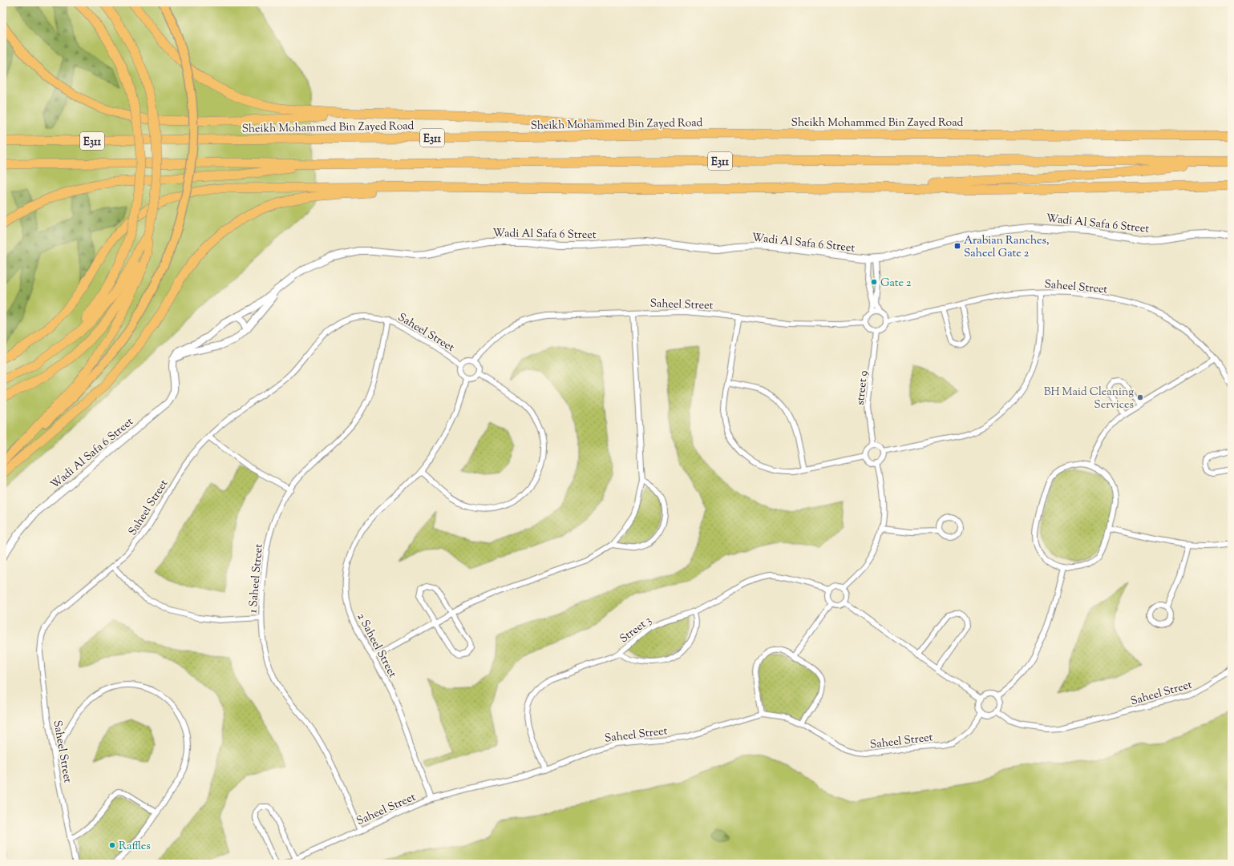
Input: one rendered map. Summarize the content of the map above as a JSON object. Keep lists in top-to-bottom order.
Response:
{
  "streets": {
    "highway": ["Sheikh Mohammed Bin Zayed Road", "E311"],
    "street": [
      "Wadi Al Safa 6 Street",
      "Saheel Street",
      "street 9",
      "1 Saheel Street",
      "Street 3",
      "2 Saheel Street"
    ]
  },
  "crossings": [
    ["Saheel Street", "street 9"],
    ["Saheel Street", "1 Saheel Street"],
    ["Saheel Street", "Street 3"],
    ["Saheel Street", "2 Saheel Street"]
  ],
  "places": {
    "transit": ["Arabian Ranches, Saheel Gate 2"],
    "other": ["Gate 2", "BH Maid Cleaning Services", "Raffles"]
  }
}
